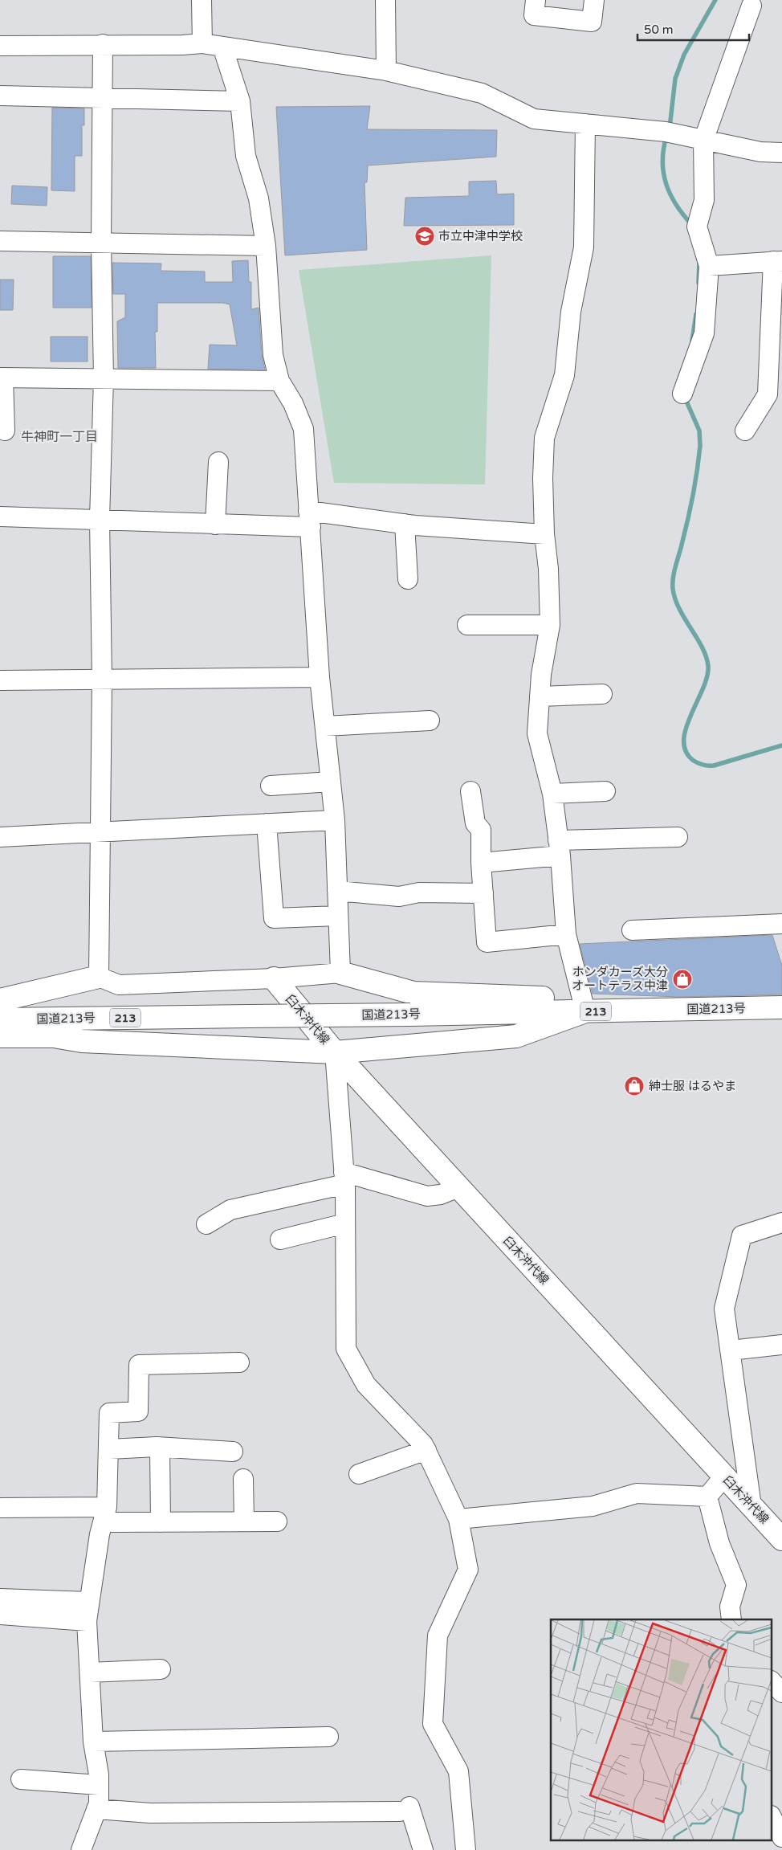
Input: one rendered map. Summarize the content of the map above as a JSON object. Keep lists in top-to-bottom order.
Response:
{
  "streets": {
    "main road": ["国道213号", "213", "臼木沖代線"]
  },
  "districts": ["牛神町一丁目"],
  "places": {
    "school or university": ["市立中津中学校"],
    "shop": ["ホンダカーズ大分 オートテラス中津", "紳士服 はるやま"]
  },
  "scale_bar": "50 m"
}
